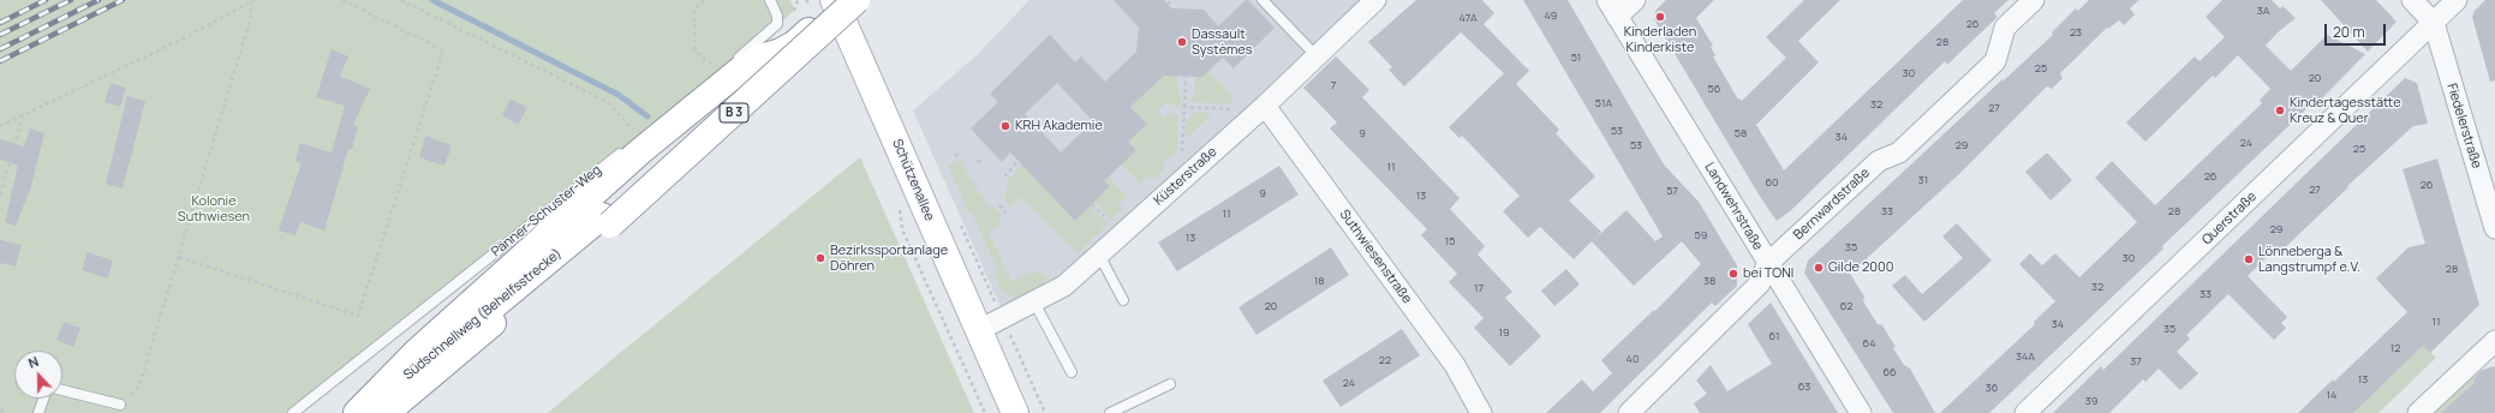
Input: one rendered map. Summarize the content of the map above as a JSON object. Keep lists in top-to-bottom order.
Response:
{
  "streets": {
    "main road": ["B 3", "Schützenallee", "Südschnellweg (Behelfsstrecke)"],
    "street": [
      "Fiedelerstraße",
      "Küsterstraße",
      "Bernwardstraße",
      "Landwehrstraße",
      "Querstraße",
      "Suthwiesenstraße"
    ],
    "lane": ["Pänner-Schuster-Weg"]
  },
  "crossings": [
    ["B 3", "Schützenallee"],
    ["B 3", "Südschnellweg (Behelfsstrecke)"],
    ["Fiedelerstraße", "Querstraße"],
    ["Küsterstraße", "Schützenallee"],
    ["Küsterstraße", "Suthwiesenstraße"],
    ["Bernwardstraße", "Landwehrstraße"]
  ],
  "parks": ["Kolonie Suthwiesen"],
  "places": [
    "Kinderladen Kinderkiste",
    "Dassault Systèmes",
    "Kindertagesstätte Kreuz & Quer",
    "KRH Akademie",
    "Bezirkssportanlage Döhren",
    "Lönneberga & Langstrumpf e.V.",
    "Gilde 2000",
    "bei TONI"
  ],
  "house_numbers": [
    "3A",
    "49",
    "47A",
    "26",
    "23",
    "28",
    "51",
    "25",
    "30",
    "20",
    "7",
    "56",
    "51A",
    "32",
    "27",
    "53",
    "9",
    "58",
    "34",
    "24",
    "53",
    "29",
    "25",
    "11",
    "26",
    "31",
    "60",
    "26",
    "27",
    "57",
    "9",
    "13",
    "33",
    "28",
    "11",
    "29",
    "59",
    "13",
    "15",
    "35",
    "30",
    "28",
    "18",
    "38",
    "32",
    "17",
    "33",
    "20",
    "62",
    "11",
    "34",
    "35",
    "19",
    "61",
    "64",
    "12",
    "34A",
    "40",
    "22",
    "37",
    "66",
    "13",
    "24",
    "63",
    "36",
    "14",
    "39"
  ],
  "scale_bar": "20 m",
  "north": "top"
}
